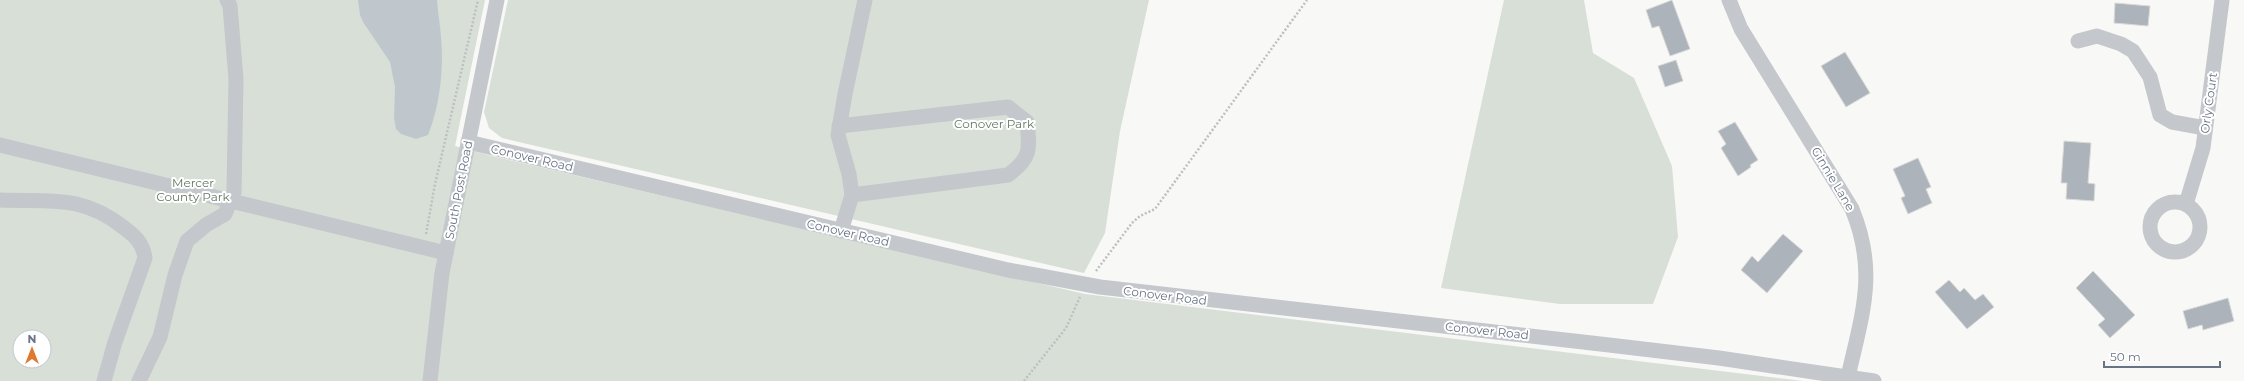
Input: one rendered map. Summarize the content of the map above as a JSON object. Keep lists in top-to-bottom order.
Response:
{
  "streets": {
    "street": [
      "Orly Court",
      "Conover Road",
      "Ginnie Lane",
      "South Post Road"
    ]
  },
  "crossings": [
    ["Conover Road", "Ginnie Lane"],
    ["Conover Road", "South Post Road"]
  ],
  "parks": ["Conover Park", "Mercer County Park"],
  "scale_bar": "50 m",
  "north": "top"
}
